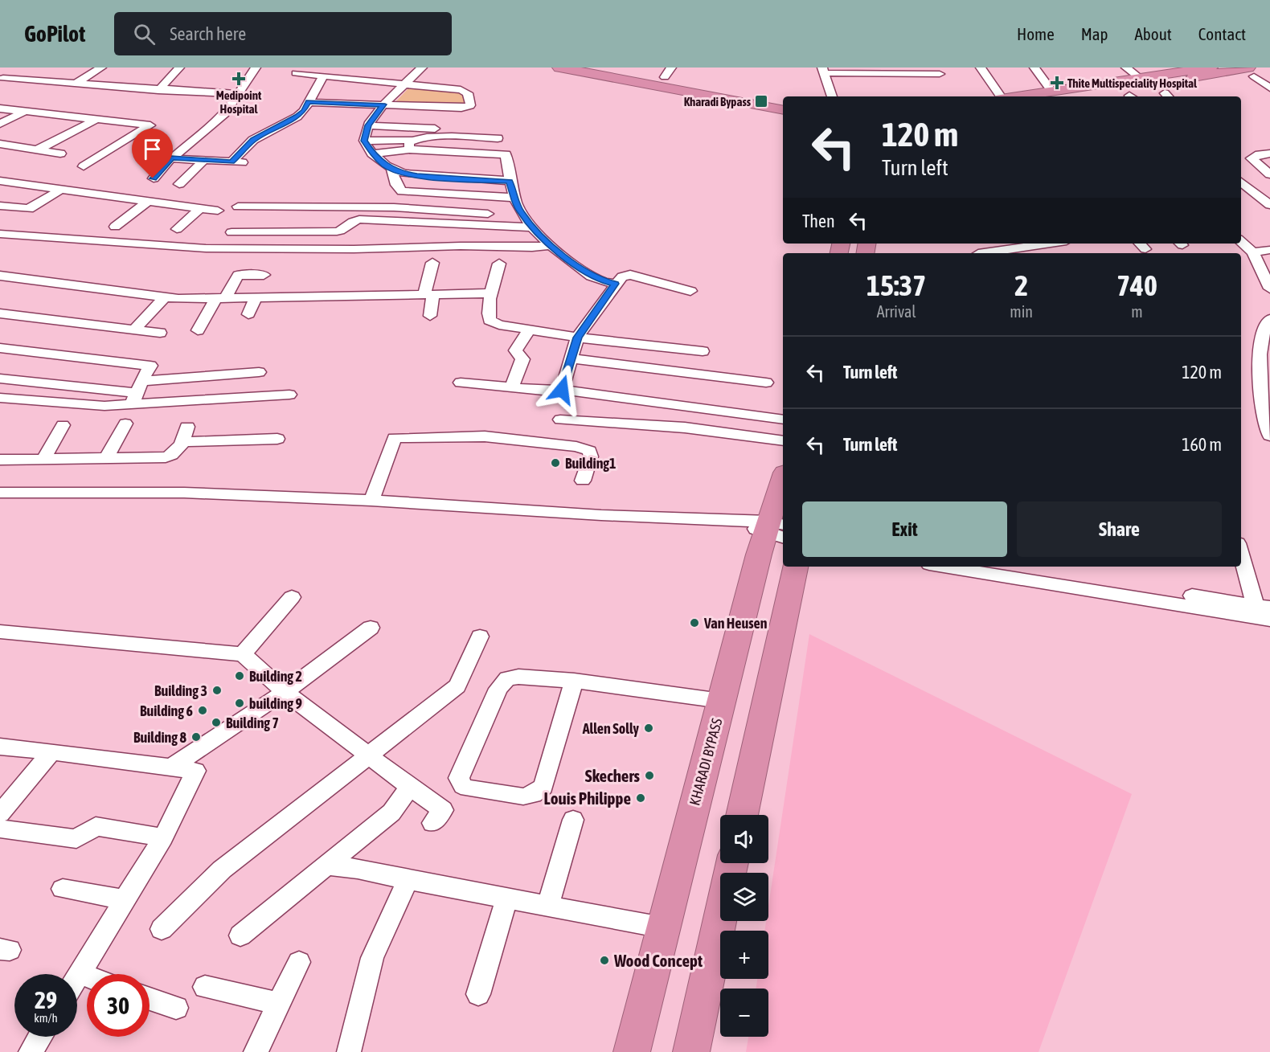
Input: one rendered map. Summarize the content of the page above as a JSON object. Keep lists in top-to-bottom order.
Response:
{
  "streets": {
    "highway": ["KHARADI BYPASS"]
  },
  "places": {
    "health": ["Medipoint Hospital", "Thite Multispeciality Hospital"],
    "transit": ["Kharadi Bypass"],
    "other": [
      "Building1",
      "Van Heusen",
      "Building 2",
      "Building 3",
      "building 9",
      "Building 6",
      "Building 7",
      "Allen Solly",
      "Building 8",
      "Skechers",
      "Louis Philippe",
      "Wood Concept"
    ]
  },
  "page": {
    "header": "GoPilot",
    "search": "Search here",
    "nav": [
      "Home",
      "Map",
      "About",
      "Contact"
    ],
    "turn": ["120 m", "Turn left"],
    "then": "Then",
    "eta": [
      "15:37",
      "Arrival",
      "2",
      "min",
      "740",
      "m"
    ],
    "list": [
      {
        "name": "Turn left",
        "value": "120 m"
      },
      {
        "name": "Turn left",
        "value": "160 m"
      }
    ],
    "buttons": ["Exit", "Share"],
    "map_buttons": ["+", "−"],
    "speed": "29 km/h",
    "limit": "30"
  }
}
